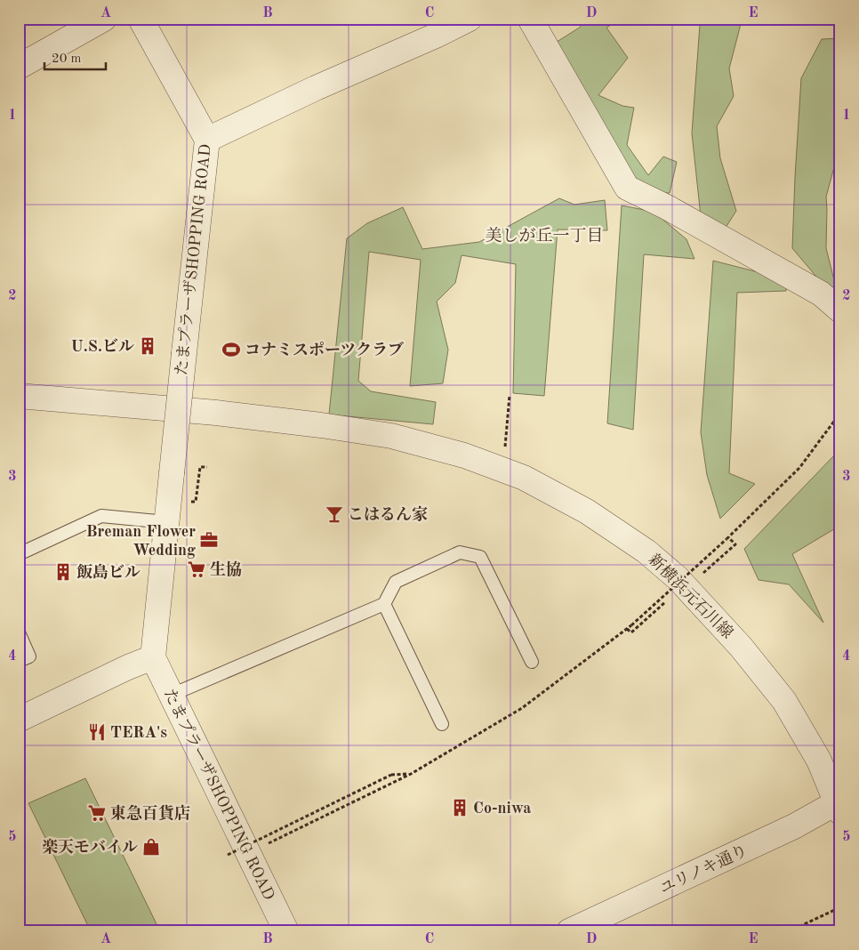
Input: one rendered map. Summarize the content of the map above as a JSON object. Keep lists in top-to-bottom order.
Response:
{
  "streets": {
    "street": ["たまプラーザSHOPPING ROAD", "新横浜元石川線", "ユリノキ通り"]
  },
  "crossings": [
    ["新横浜元石川線", "ユリノキ通り"]
  ],
  "districts": ["美しが丘一丁目"],
  "places": {
    "building": ["U.S.ビル", "飯島ビル", "Co-niwa"],
    "sports": ["コナミスポーツクラブ"],
    "bar": ["こはるん家"],
    "office": ["Breman Flower Wedding"],
    "supermarket": ["生協", "東急百貨店"],
    "restaurant": ["TERA's"],
    "shop": ["楽天モバイル"]
  },
  "scale_bar": "20 m",
  "grid": {
    "columns": [
      "A",
      "B",
      "C",
      "D",
      "E"
    ],
    "rows": [
      "1",
      "2",
      "3",
      "4",
      "5"
    ]
  }
}
